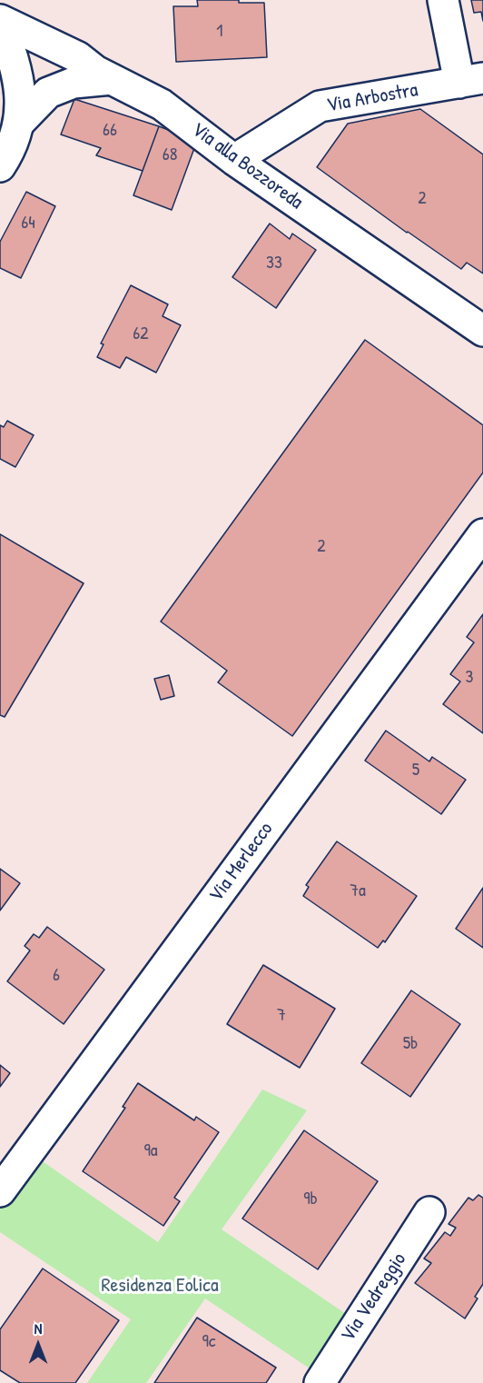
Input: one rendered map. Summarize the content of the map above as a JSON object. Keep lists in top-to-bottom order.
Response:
{
  "streets": {
    "street": [
      "Via Arbostra",
      "Via alla Bozzoreda",
      "Via Merlecco",
      "Via Vedreggio"
    ]
  },
  "crossings": [
    ["Via Arbostra", "Via alla Bozzoreda"]
  ],
  "parks": ["Residenza Eolica"],
  "house_numbers": [
    "1",
    "66",
    "68",
    "2",
    "64",
    "33",
    "62",
    "2",
    "3",
    "5",
    "7a",
    "6",
    "7",
    "5b",
    "9a",
    "9b",
    "9c"
  ],
  "north": "top"
}
